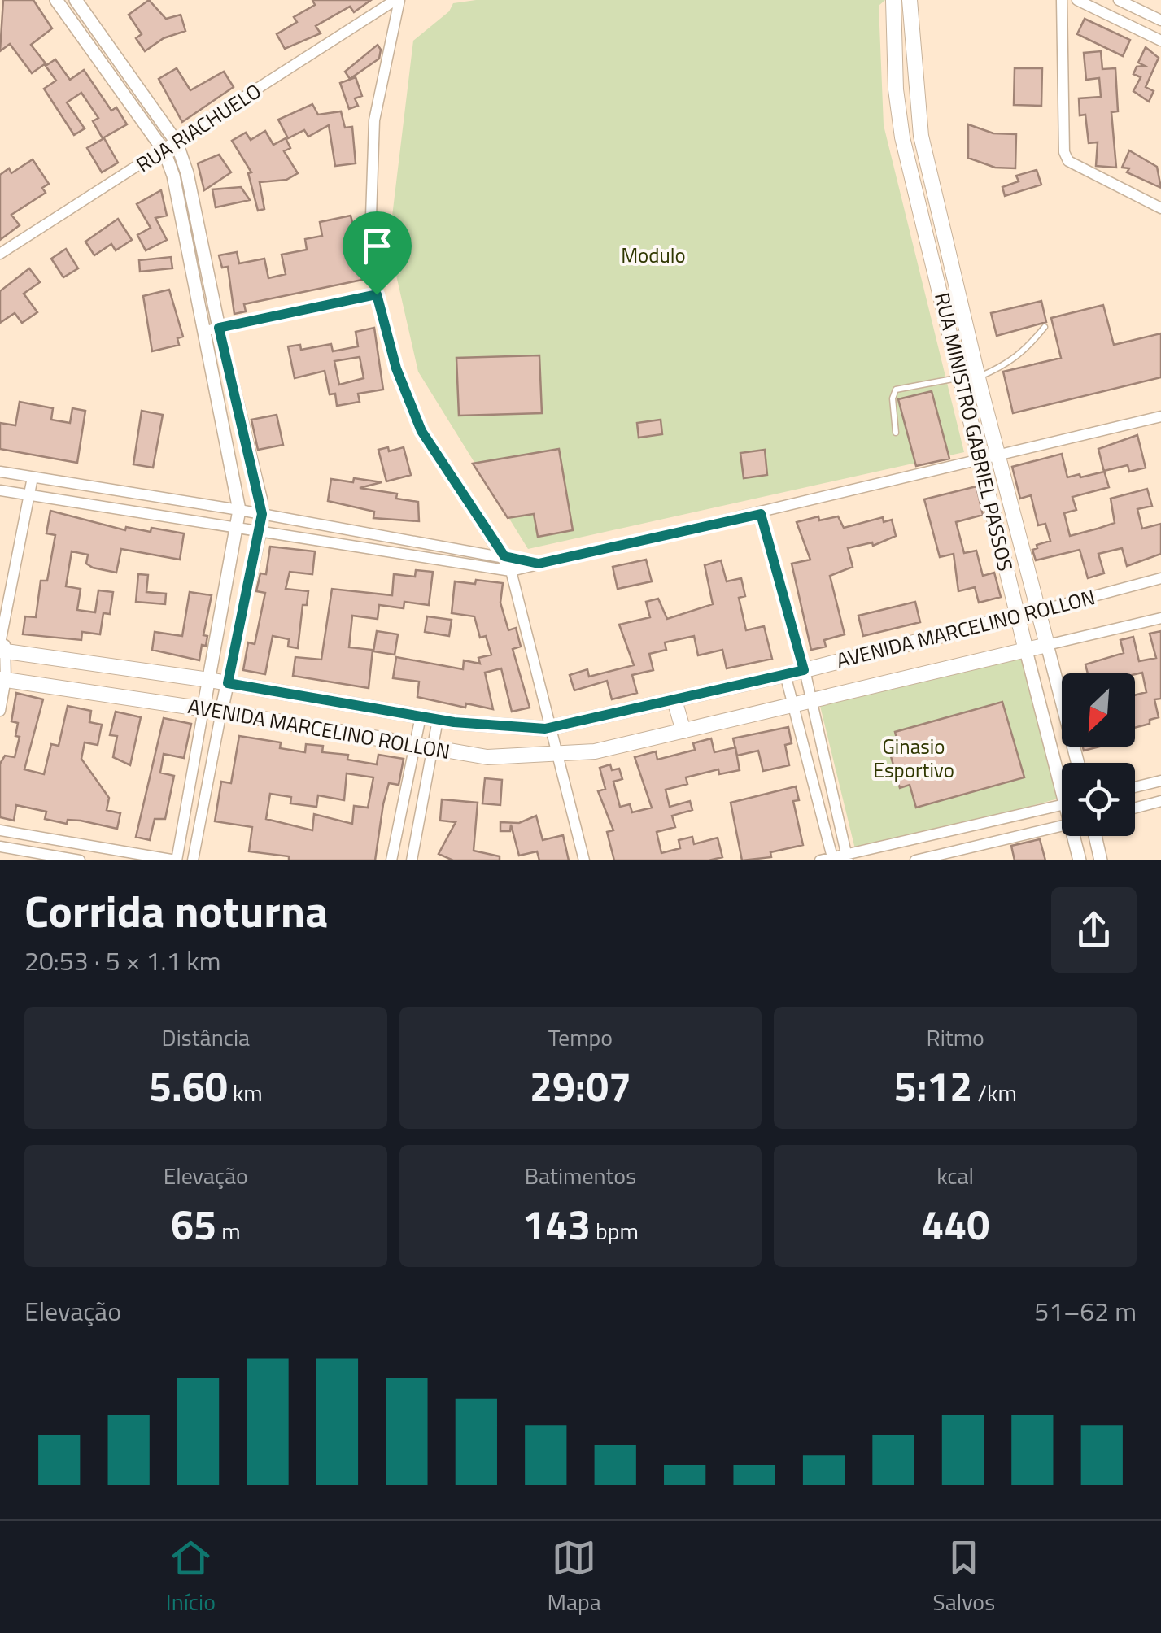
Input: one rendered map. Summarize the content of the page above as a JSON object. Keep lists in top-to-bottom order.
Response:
{
  "streets": {
    "main road": ["RUA MINISTRO GABRIEL PASSOS", "AVENIDA MARCELINO ROLLON"],
    "street": ["RUA RIACHUELO"]
  },
  "crossings": [
    ["RUA MINISTRO GABRIEL PASSOS", "AVENIDA MARCELINO ROLLON"]
  ],
  "parks": ["Modulo", "Ginasio Esportivo"],
  "north": "bottom left",
  "page": {
    "heading": ["Corrida noturna", "20:53 · 5 × 1.1 km"],
    "stats": [
      ["Distância", "5.60 km"],
      ["Tempo", "29:07"],
      ["Ritmo", "5:12 /km"],
      ["Elevação", "65 m"],
      ["Batimentos", "143 bpm"],
      ["kcal", "440"]
    ],
    "chart": ["Elevação", "51–62 m"],
    "tabs": ["Início", "Mapa", "Salvos"]
  }
}
